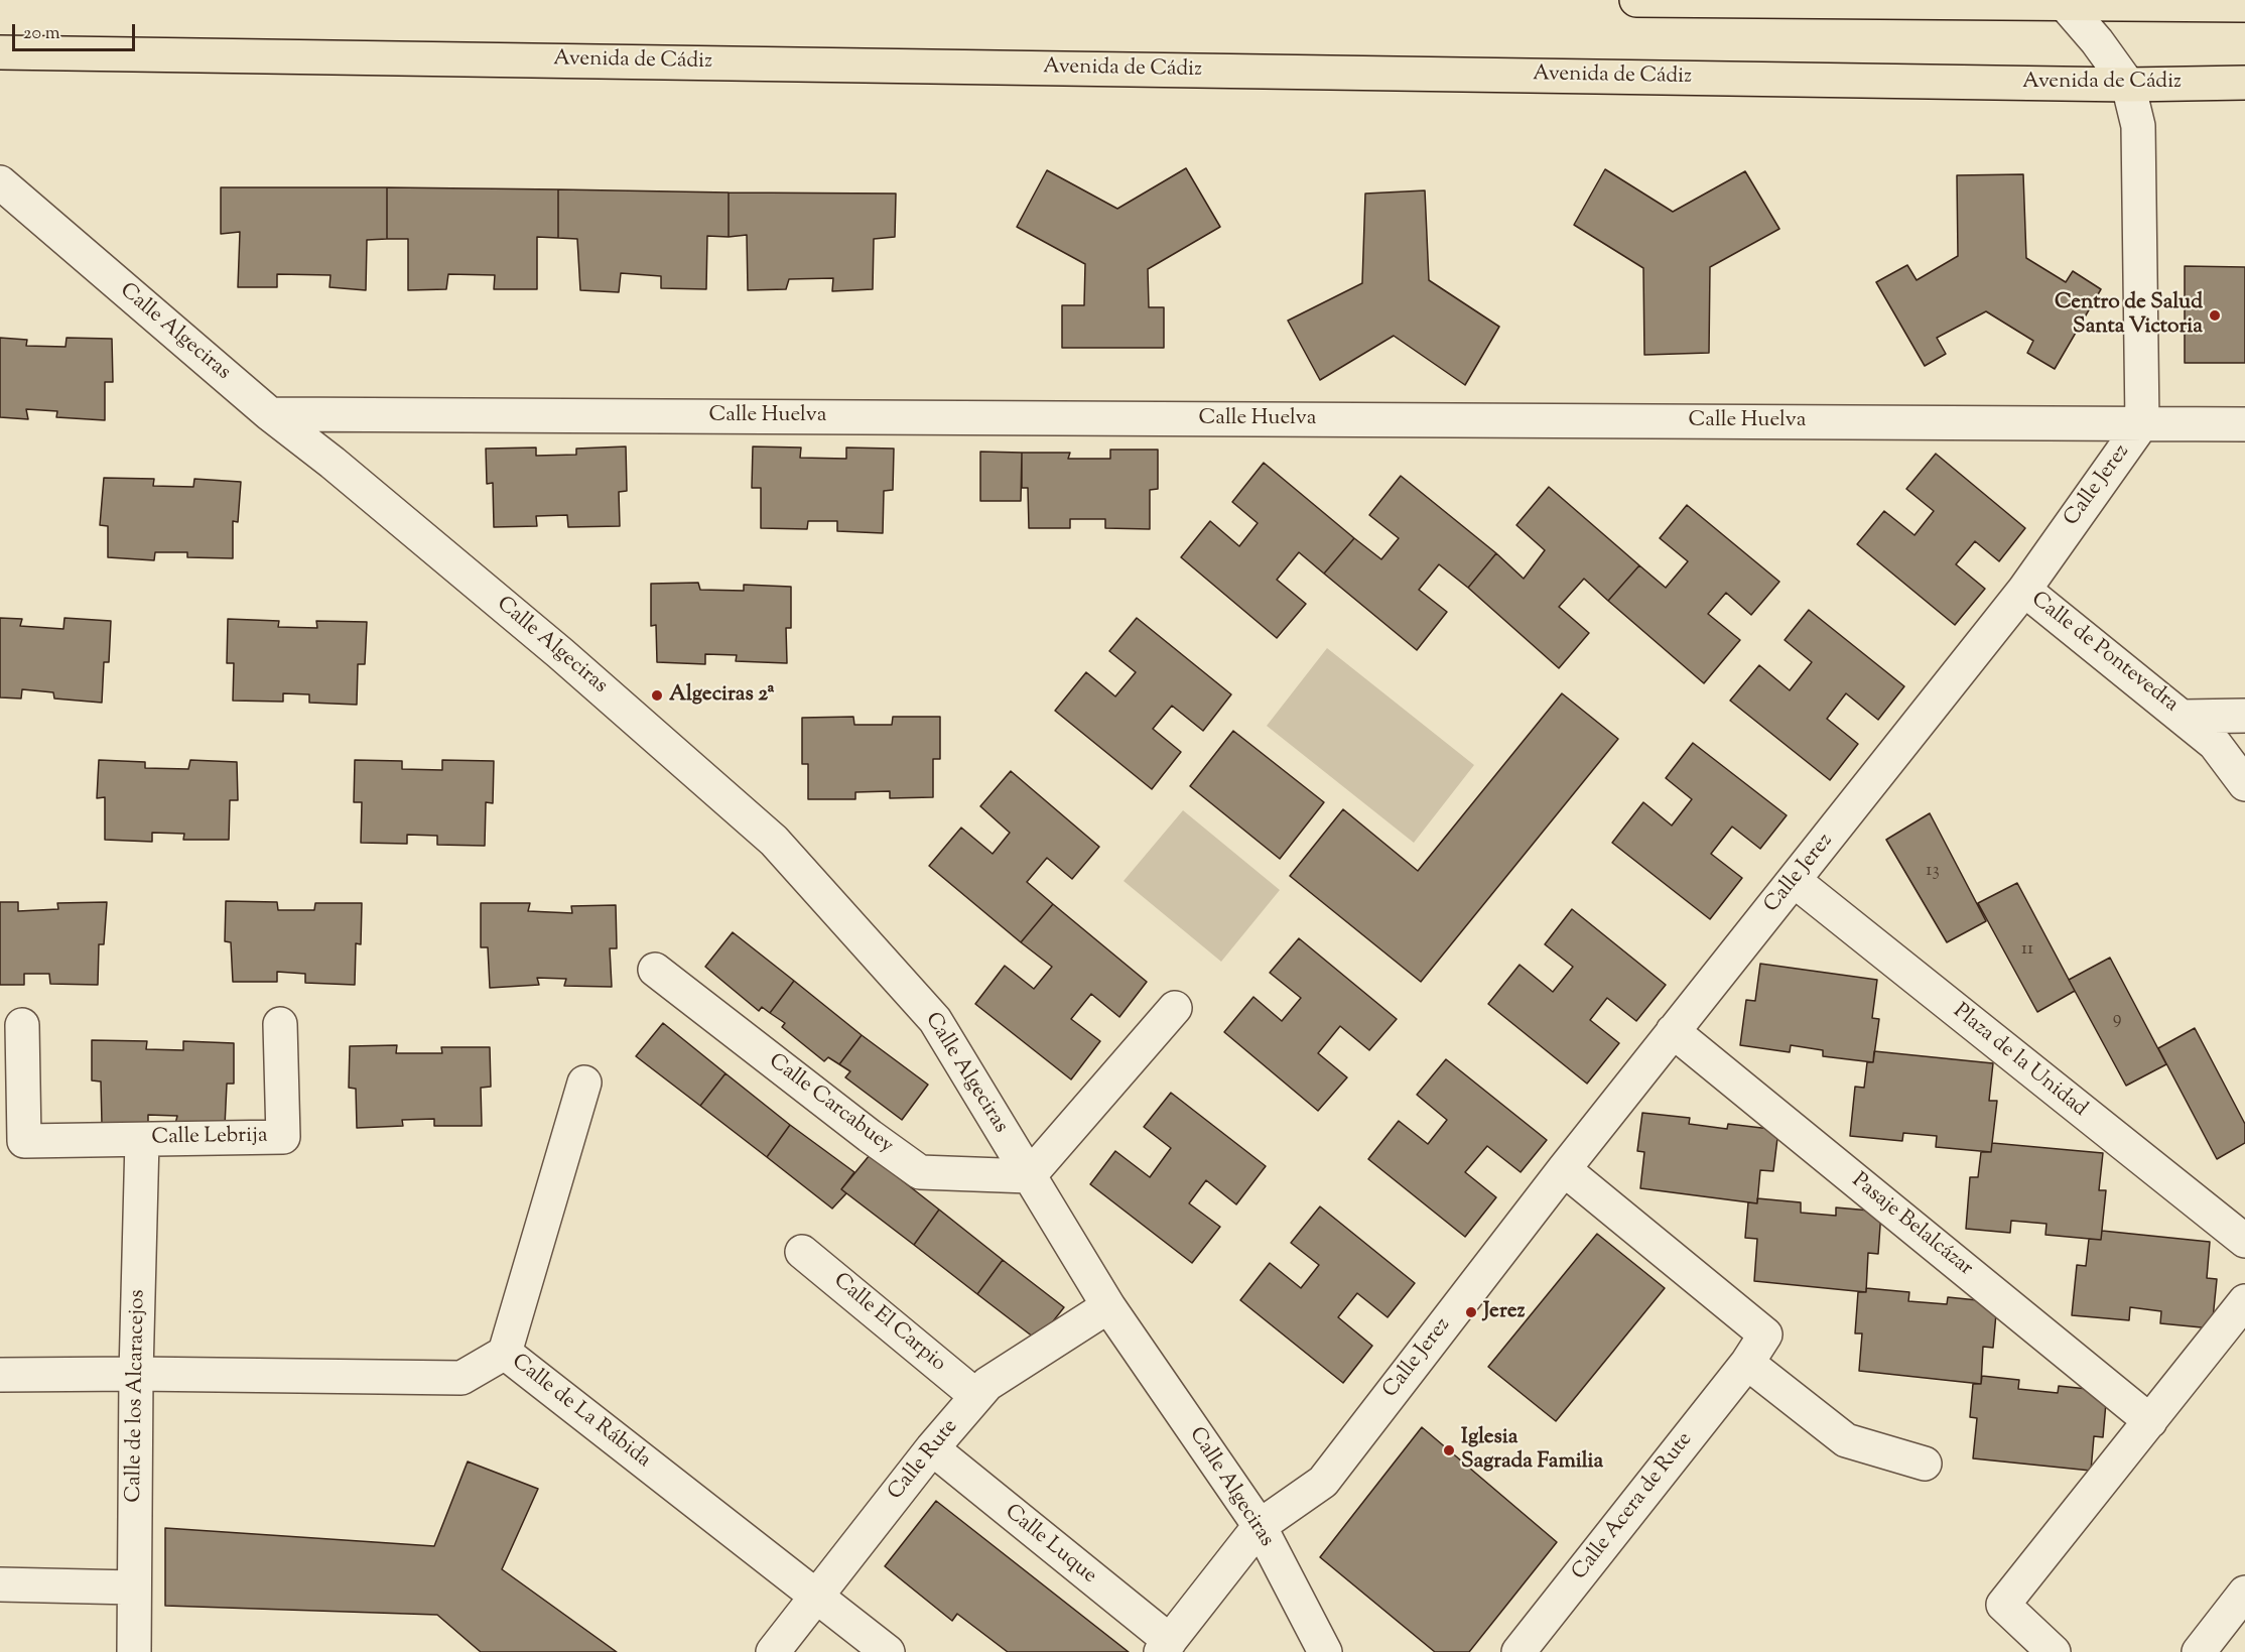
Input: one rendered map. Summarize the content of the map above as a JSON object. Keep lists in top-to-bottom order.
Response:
{
  "streets": {
    "main road": ["Avenida de Cádiz"],
    "street": [
      "Calle Algeciras",
      "Calle Huelva",
      "Calle Jerez",
      "Calle de Pontevedra",
      "Plaza de la Unidad",
      "Calle Carcabuey",
      "Calle Lebrija",
      "Pasaje Belalcázar",
      "Calle El Carpio",
      "Calle de los Alcaracejos",
      "Calle de La Rábida",
      "Calle Rute",
      "Calle Acera de Rute",
      "Calle Luque"
    ]
  },
  "crossings": [
    ["Avenida de Cádiz", "Calle Jerez"],
    ["Calle Algeciras", "Calle Huelva"],
    ["Calle Algeciras", "Calle Jerez"],
    ["Calle Algeciras", "Calle Carcabuey"],
    ["Calle Algeciras", "Calle Rute"],
    ["Calle Huelva", "Calle Jerez"],
    ["Calle Jerez", "Calle de Pontevedra"],
    ["Calle Jerez", "Plaza de la Unidad"],
    ["Calle Jerez", "Pasaje Belalcázar"],
    ["Calle Jerez", "Calle Acera de Rute"],
    ["Calle Jerez", "Calle Luque"],
    ["Calle Lebrija", "Calle de los Alcaracejos"],
    ["Calle El Carpio", "Calle Rute"],
    ["Calle de los Alcaracejos", "Calle de La Rábida"],
    ["Calle de La Rábida", "Calle Rute"],
    ["Calle Rute", "Calle Luque"]
  ],
  "places": [
    "Centro de Salud Santa Victoria",
    "Algeciras 2ª",
    "Jerez",
    "Iglesia Sagrada Familia"
  ],
  "house_numbers": ["13", "11", "9"],
  "scale_bar": "20 m"
}
